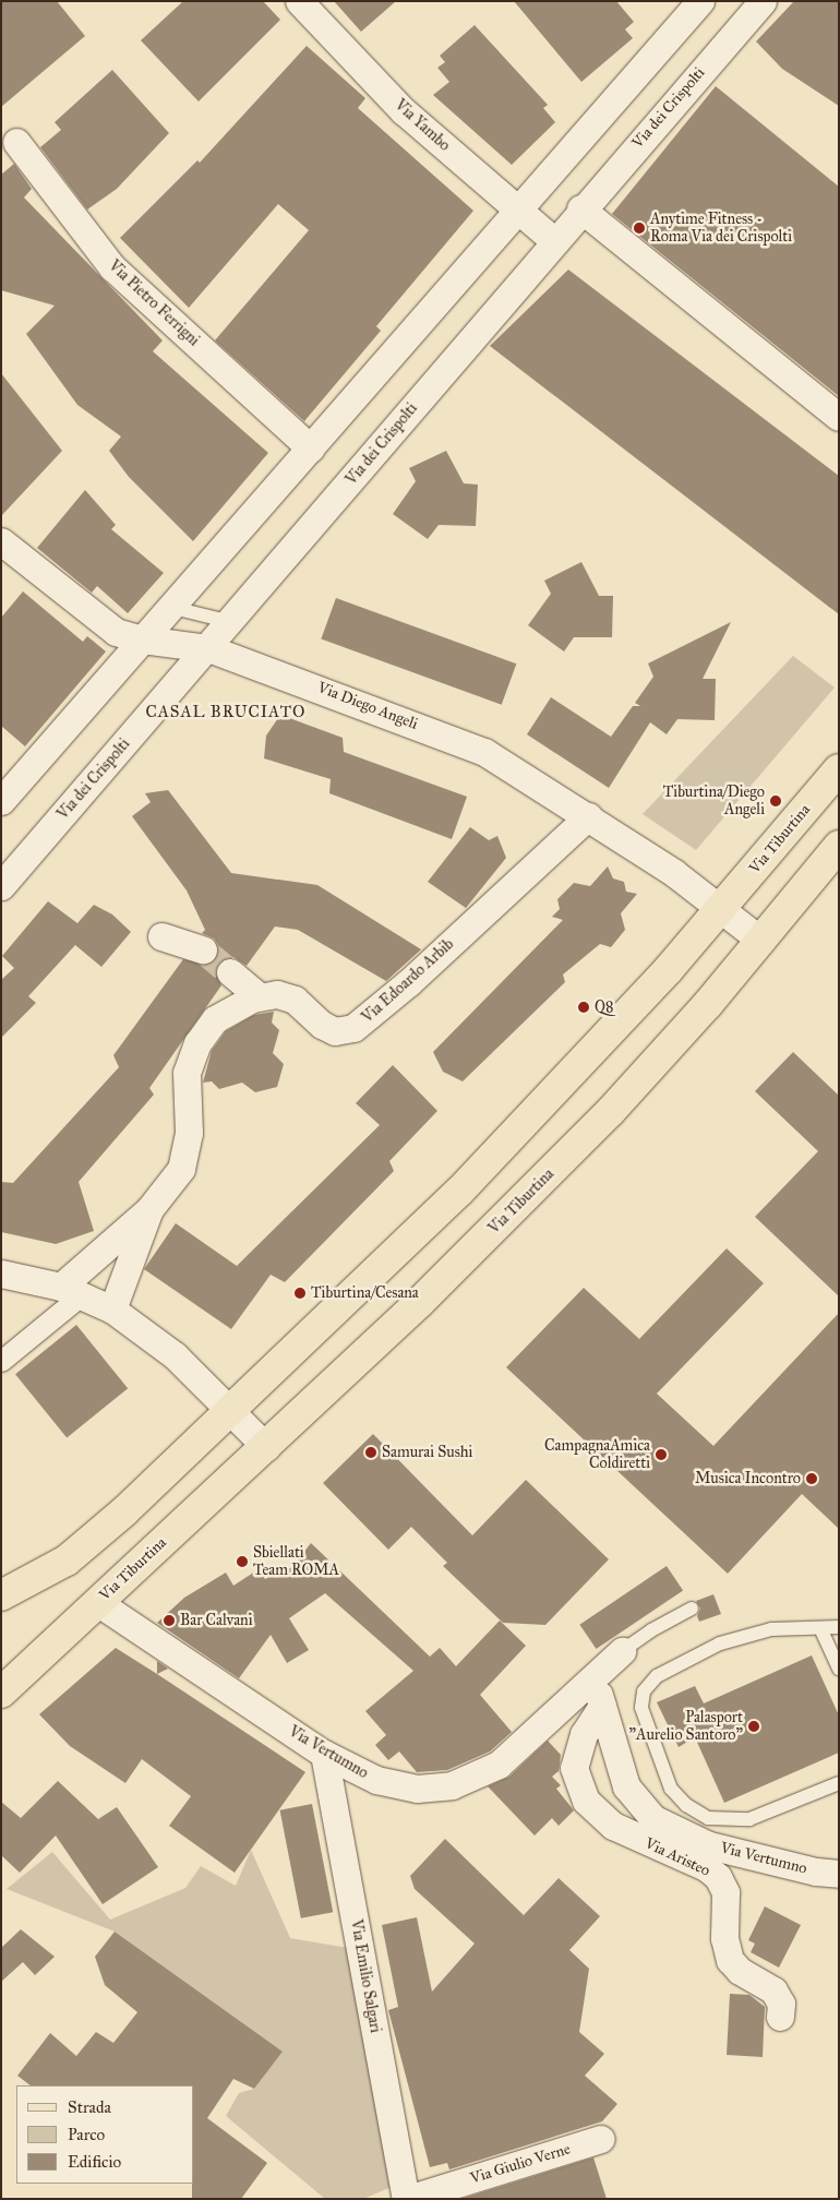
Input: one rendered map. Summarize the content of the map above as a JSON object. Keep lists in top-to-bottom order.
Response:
{
  "streets": {
    "main road": ["Via Tiburtina"],
    "street": [
      "Via dei Crispolti",
      "Via Yambo",
      "Via Pietro Ferrigni",
      "Via Diego Angeli",
      "Via Edoardo Arbib",
      "Via Vertumno",
      "Via Aristeo",
      "Via Emilio Salgari",
      "Via Giulio Verne"
    ]
  },
  "crossings": [
    ["Via dei Crispolti", "Via Yambo"],
    ["Via dei Crispolti", "Via Diego Angeli"],
    ["Via Diego Angeli", "Via Tiburtina"],
    ["Via Diego Angeli", "Via Edoardo Arbib"],
    ["Via Tiburtina", "Via Vertumno"],
    ["Via Vertumno", "Via Aristeo"],
    ["Via Vertumno", "Via Emilio Salgari"],
    ["Via Emilio Salgari", "Via Giulio Verne"]
  ],
  "districts": ["CASAL BRUCIATO"],
  "places": [
    "Anytime Fitness - Roma Via dei Crispolti",
    "Tiburtina/Diego Angeli",
    "Q8",
    "Tiburtina/Cesana",
    "Samurai Sushi",
    "CampagnaAmica Coldiretti",
    "Musica Incontro",
    "Sbiellati Team ROMA",
    "Bar Calvani",
    "Palasport \"Aurelio Santoro\""
  ],
  "legend": ["Strada", "Parco", "Edificio"]
}
